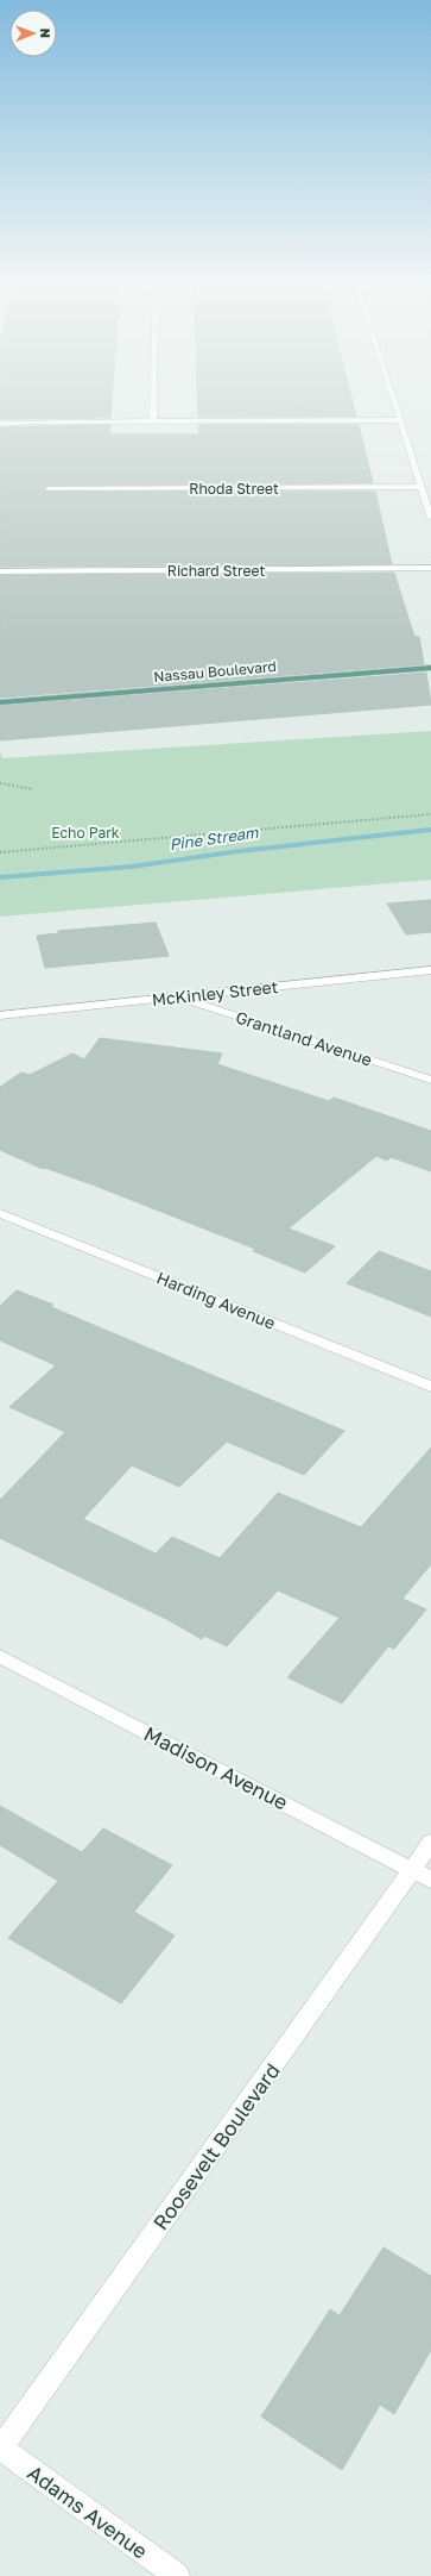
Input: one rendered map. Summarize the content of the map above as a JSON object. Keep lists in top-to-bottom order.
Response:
{
  "streets": {
    "main road": ["Nassau Boulevard"],
    "street": [
      "Rhoda Street",
      "Richard Street",
      "McKinley Street",
      "Grantland Avenue",
      "Harding Avenue",
      "Madison Avenue",
      "Roosevelt Boulevard",
      "Adams Avenue"
    ]
  },
  "crossings": [
    ["McKinley Street", "Grantland Avenue"],
    ["Madison Avenue", "Roosevelt Boulevard"],
    ["Roosevelt Boulevard", "Adams Avenue"]
  ],
  "water": ["Pine Stream"],
  "parks": ["Echo Park"],
  "north": "right"
}
